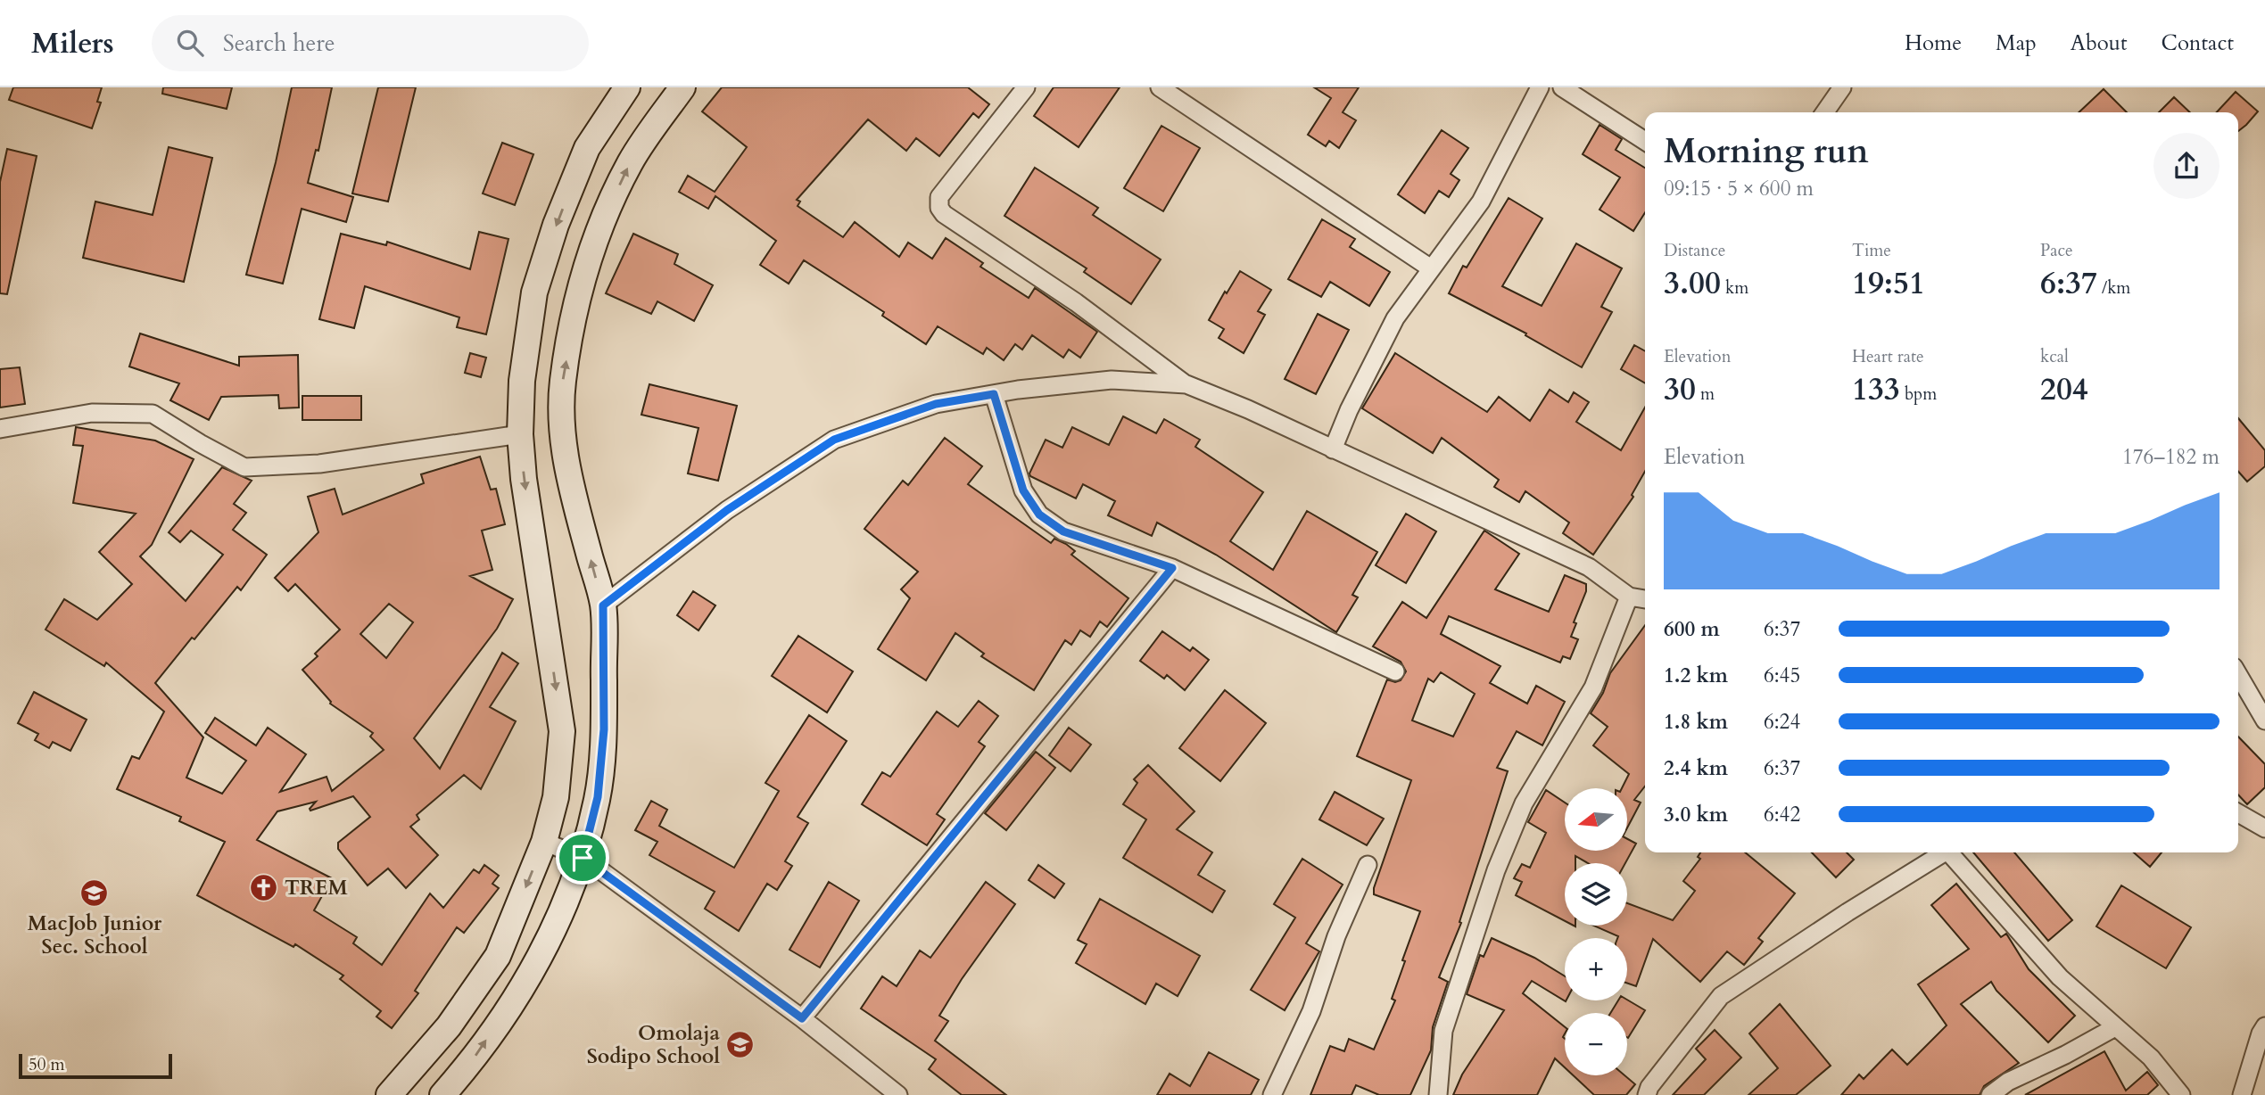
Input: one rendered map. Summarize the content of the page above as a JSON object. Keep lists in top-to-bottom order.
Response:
{
  "places": {
    "church": ["TREM"],
    "school or university": ["MacJob Junior Sec. School", "Omolaja Sodipo School"]
  },
  "scale_bar": "50 m",
  "north": "left",
  "page": {
    "header": "Milers",
    "search": "Search here",
    "nav": [
      "Home",
      "Map",
      "About",
      "Contact"
    ],
    "heading": ["Morning run", "09:15 · 5 × 600 m"],
    "stats": [
      ["Distance", "3.00 km"],
      ["Time", "19:51"],
      ["Pace", "6:37 /km"],
      ["Elevation", "30 m"],
      ["Heart rate", "133 bpm"],
      ["kcal", "204"]
    ],
    "chart": ["Elevation", "176–182 m"],
    "list": [
      {
        "name": "600 m",
        "note": "6:37"
      },
      {
        "name": "1.2 km",
        "note": "6:45"
      },
      {
        "name": "1.8 km",
        "note": "6:24"
      },
      {
        "name": "2.4 km",
        "note": "6:37"
      },
      {
        "name": "3.0 km",
        "note": "6:42"
      }
    ],
    "map_buttons": ["+", "−"],
    "scale": "50 m"
  }
}
